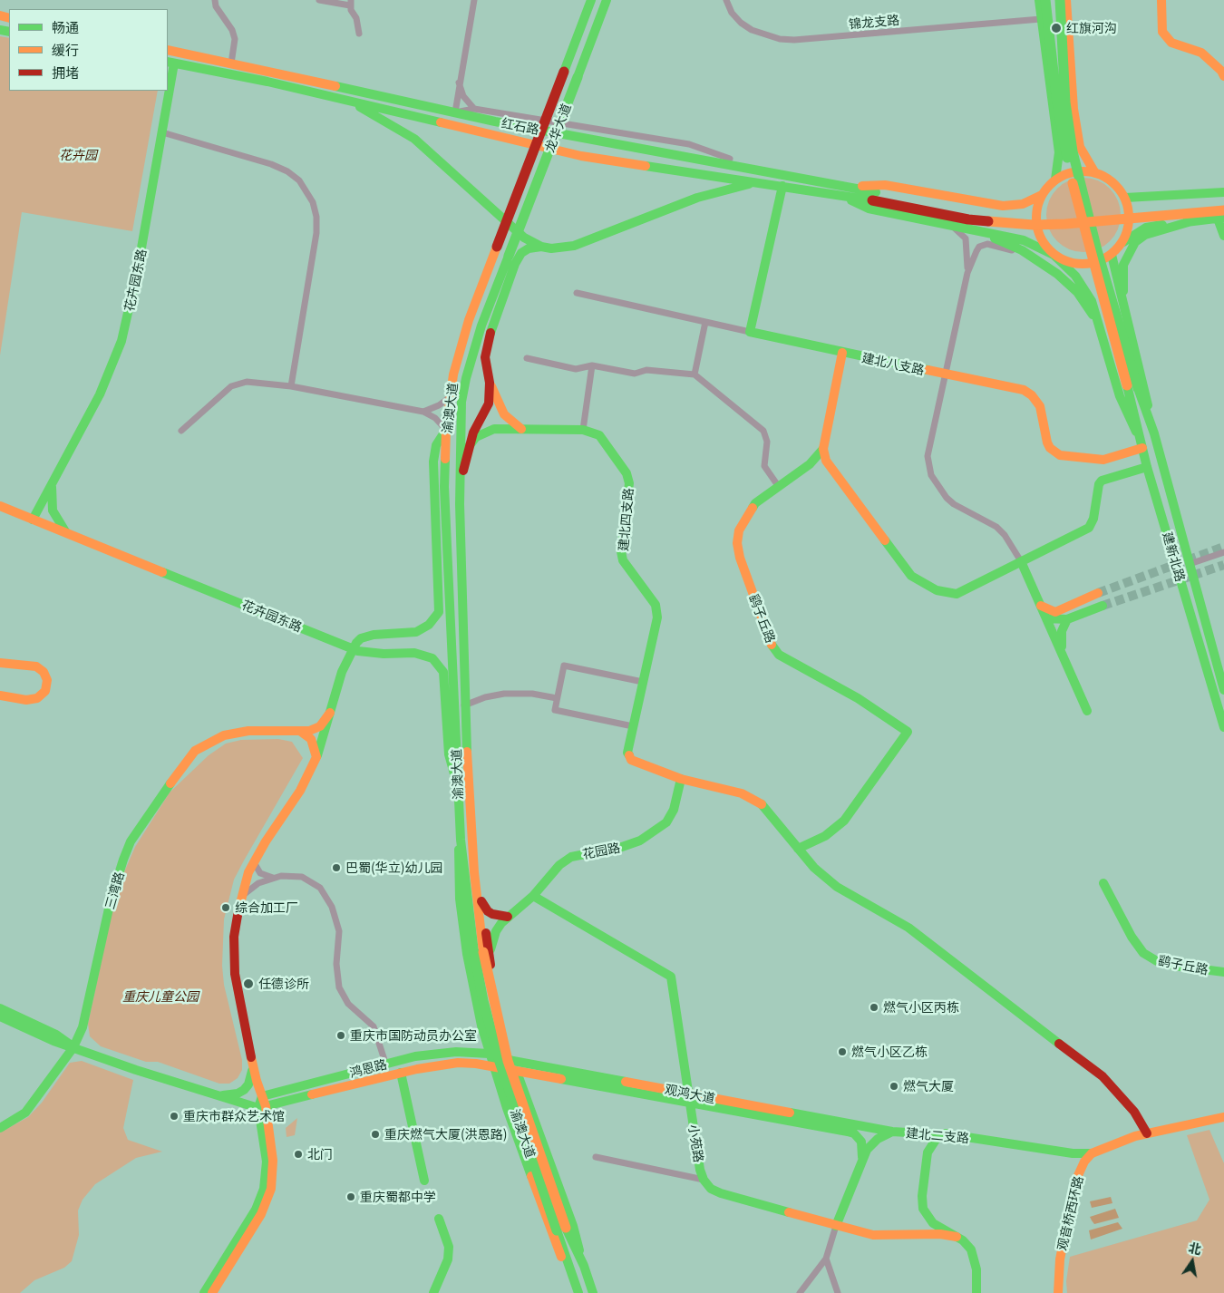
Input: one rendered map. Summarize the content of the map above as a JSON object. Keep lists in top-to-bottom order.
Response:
{
  "streets": {
    "main road": [
      "红石路",
      "龙华大道",
      "花卉园东路",
      "建北八支路",
      "渝澳大道",
      "建北四支路",
      "建新北路",
      "鹞子丘路",
      "花园路",
      "三湾路",
      "鸿恩路",
      "观鸿大道",
      "建北二支路",
      "小苑路",
      "观音桥西环路"
    ],
    "street": ["锦龙支路"]
  },
  "crossings": [
    ["红石路", "花卉园东路"],
    ["龙华大道", "渝澳大道"],
    ["花卉园东路", "渝澳大道"],
    ["建北八支路", "建新北路"],
    ["渝澳大道", "花园路"],
    ["建北四支路", "鹞子丘路"],
    ["建北四支路", "花园路"],
    ["花园路", "小苑路"],
    ["鸿恩路", "观鸿大道"],
    ["观鸿大道", "建北二支路"],
    ["观鸿大道", "小苑路"],
    ["建北二支路", "小苑路"],
    ["建北二支路", "观音桥西环路"]
  ],
  "parks": ["花卉园", "重庆儿童公园"],
  "places": [
    "红旗河沟",
    "巴蜀(华立)幼儿园",
    "综合加工厂",
    "任德诊所",
    "燃气小区丙栋",
    "重庆市国防动员办公室",
    "燃气小区乙栋",
    "燃气大厦",
    "重庆市群众艺术馆",
    "重庆燃气大厦(洪恩路)",
    "北门",
    "重庆蜀都中学"
  ],
  "legend": ["畅通", "缓行", "拥堵"],
  "north": "top"
}
